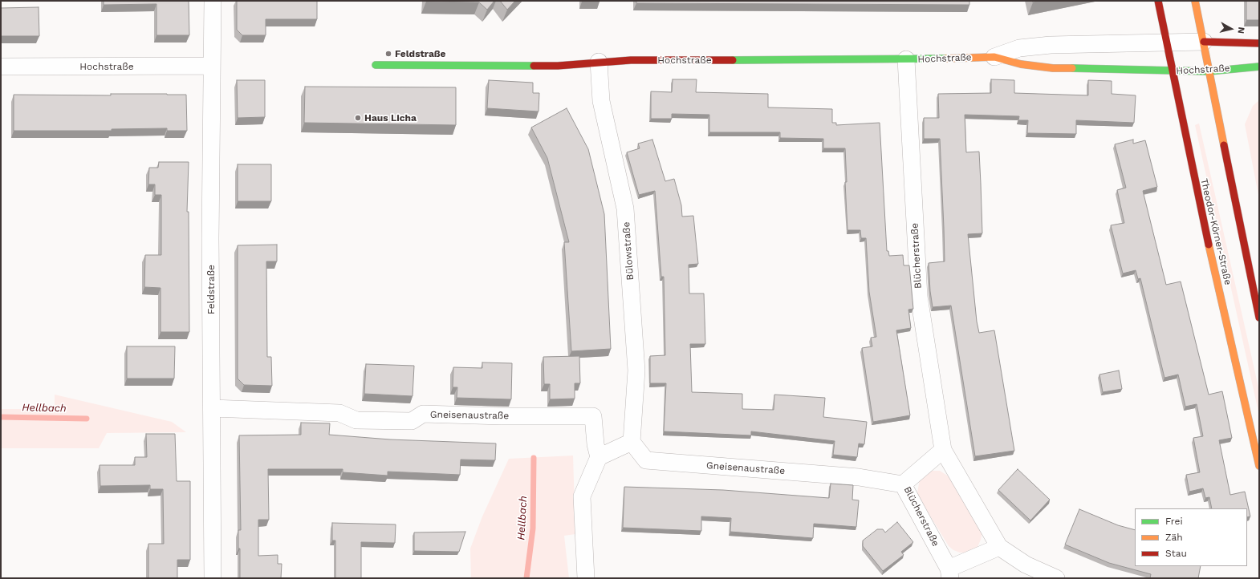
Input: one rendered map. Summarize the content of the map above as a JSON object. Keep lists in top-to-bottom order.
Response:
{
  "streets": {
    "street": [
      "Hochstraße",
      "Theodor-Körner-Straße",
      "Bülowstraße",
      "Blücherstraße",
      "Feldstraße",
      "Gneisenaustraße"
    ]
  },
  "crossings": [
    ["Hochstraße", "Theodor-Körner-Straße"],
    ["Hochstraße", "Bülowstraße"],
    ["Hochstraße", "Blücherstraße"],
    ["Hochstraße", "Feldstraße"],
    ["Bülowstraße", "Gneisenaustraße"],
    ["Blücherstraße", "Gneisenaustraße"],
    ["Feldstraße", "Gneisenaustraße"]
  ],
  "water": ["Hellbach"],
  "places": ["Feldstraße", "Haus Licha"],
  "legend": ["Frei", "Zäh", "Stau"],
  "north": "right"
}
